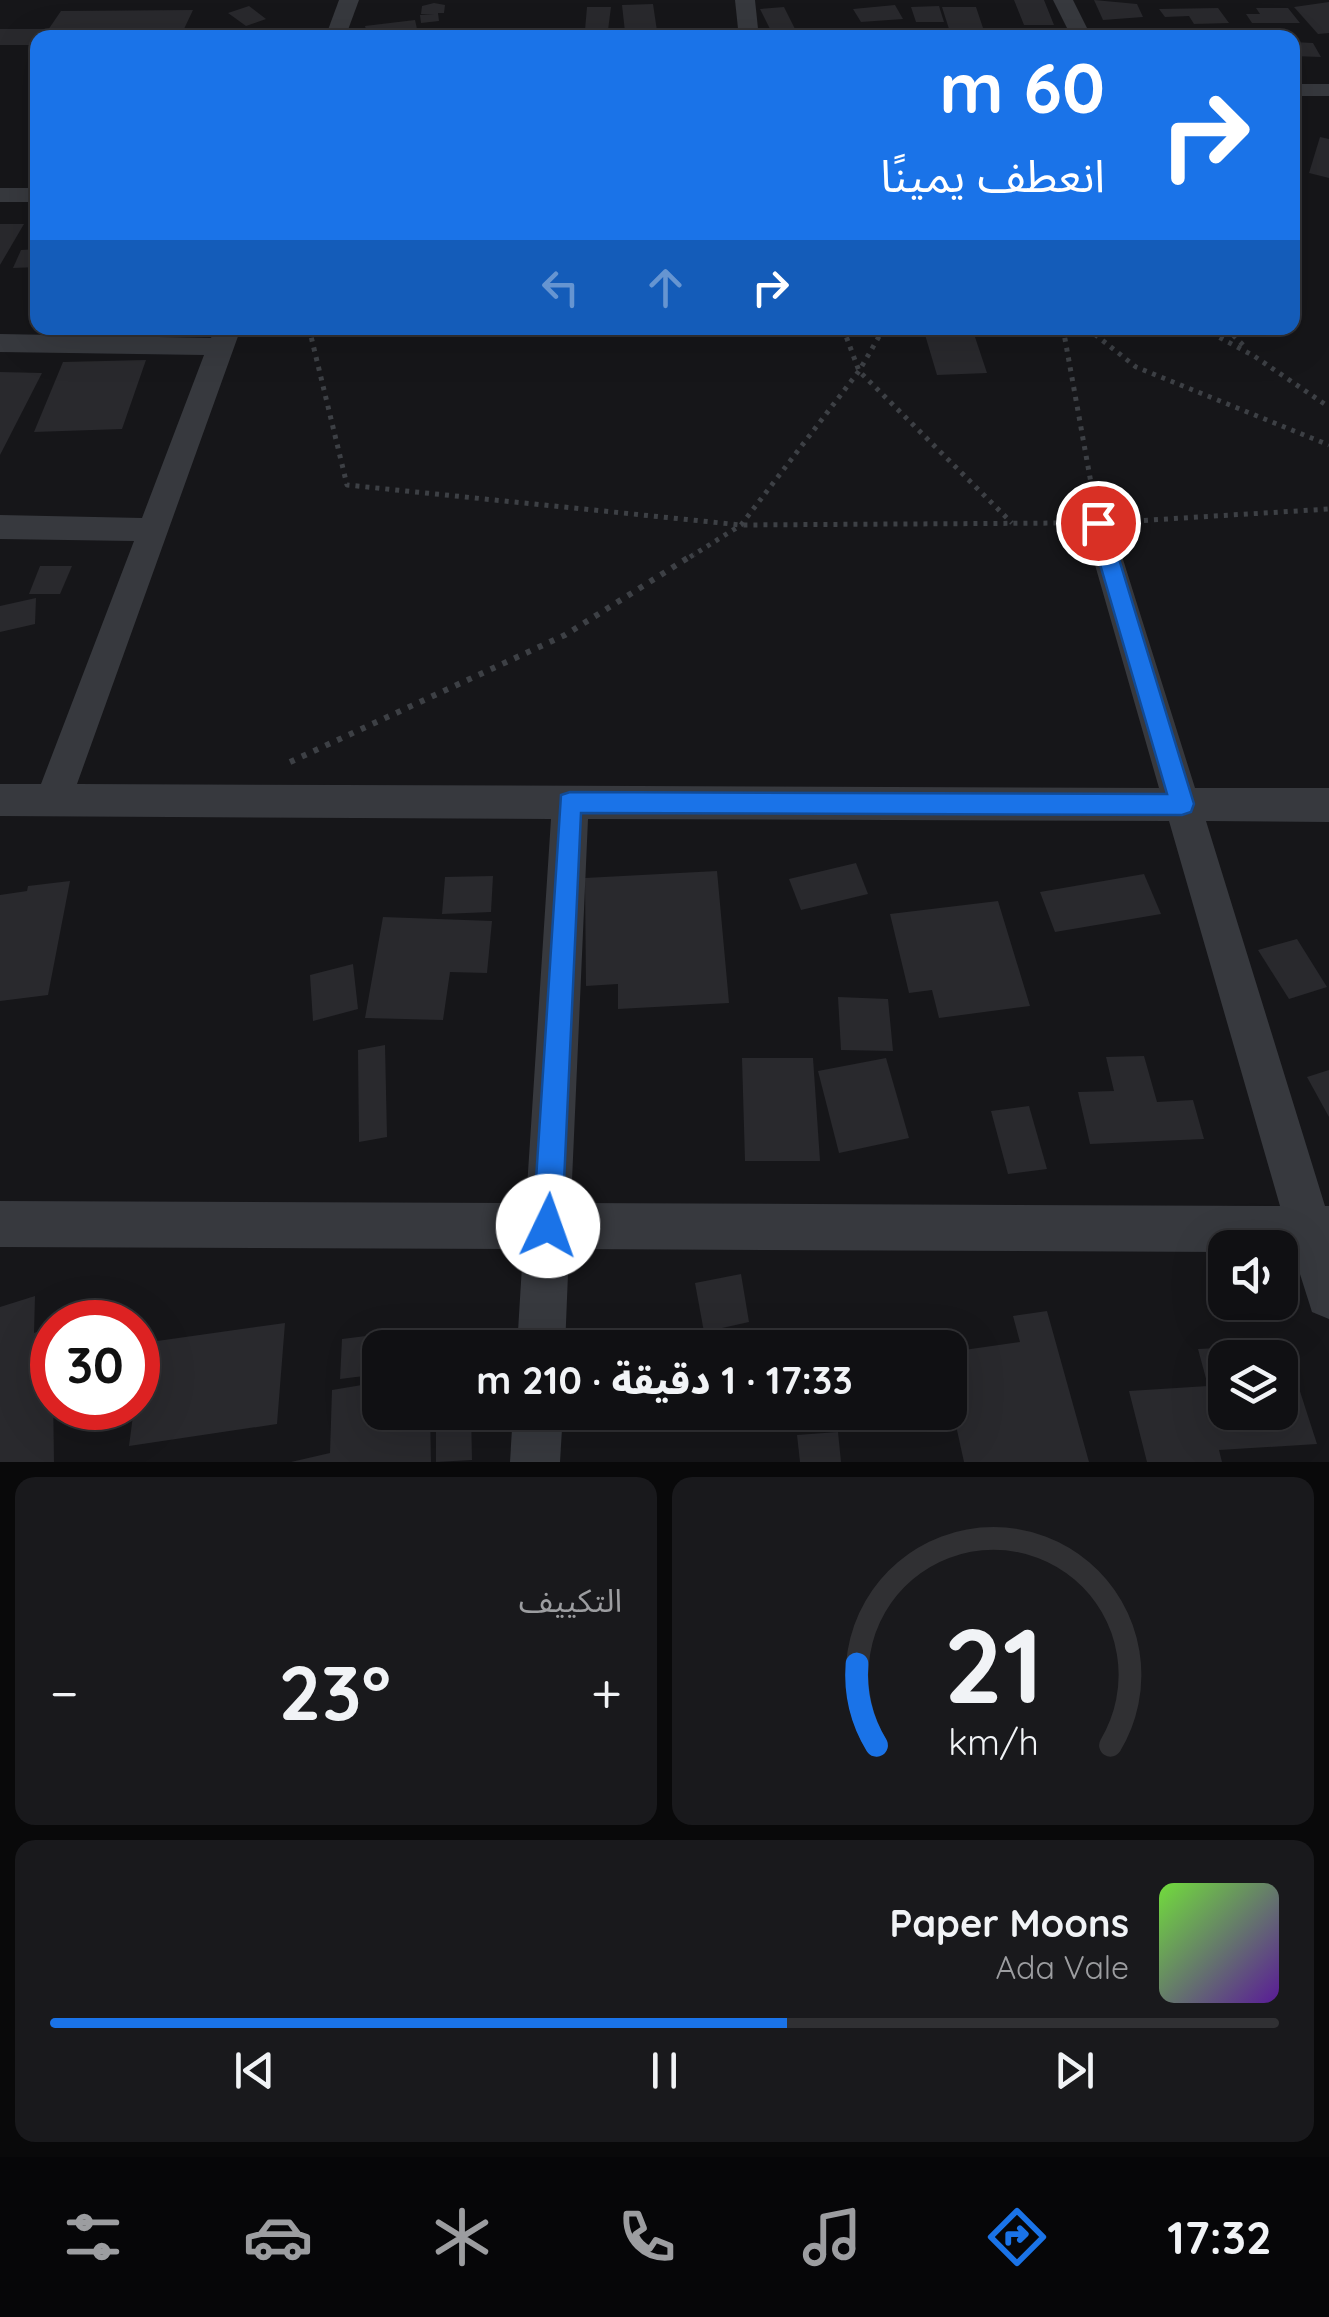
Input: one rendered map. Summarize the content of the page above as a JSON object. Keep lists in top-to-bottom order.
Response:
{
  "page": {
    "turn": ["60 m", "انعطف يمينًا"],
    "limit": "30",
    "trip": "17:33 · 1 دقيقة · 210 m",
    "tile": "التكييف",
    "heat": ["−", "23°", "+"],
    "song": ["Paper Moons", "Ada Vale"],
    "tabs": "17:32",
    "gauge": ["21", "km/h"]
  }
}
